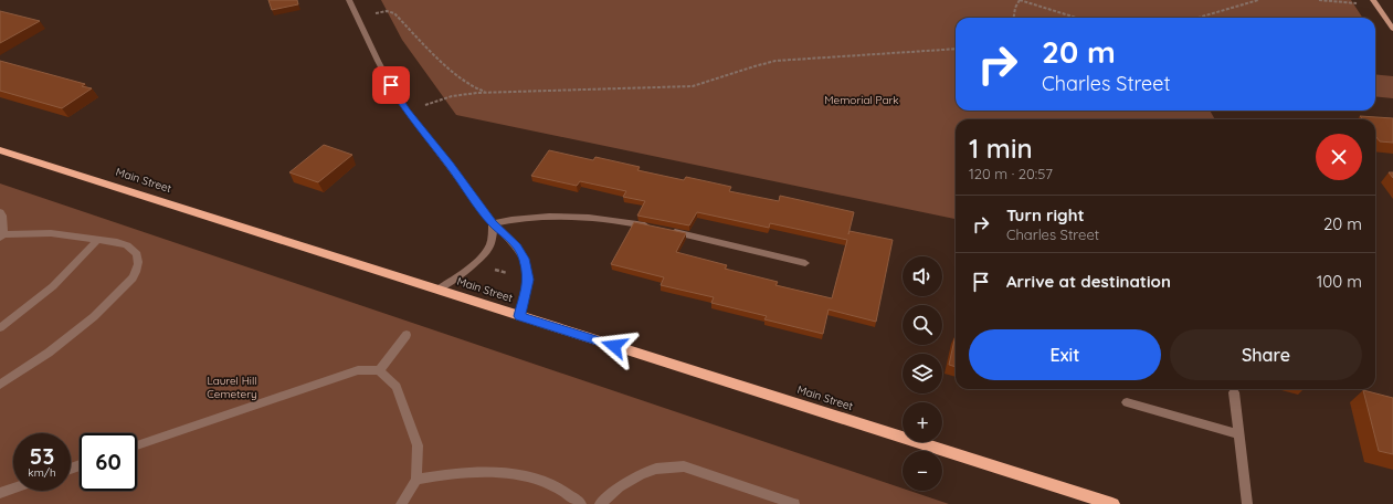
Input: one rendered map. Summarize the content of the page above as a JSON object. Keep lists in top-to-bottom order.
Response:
{
  "streets": {
    "main road": ["Main Street"]
  },
  "parks": ["Memorial Park", "Laurel Hill Cemetery"],
  "page": {
    "turn": ["20 m", "Charles Street"],
    "heading": ["1 min", "120 m · 20:57"],
    "list": [
      {
        "name": "Turn right",
        "note": "Charles Street",
        "value": "20 m"
      },
      {
        "name": "Arrive at destination",
        "value": "100 m"
      }
    ],
    "map_buttons": ["+", "−"],
    "buttons": ["Exit", "Share"],
    "speed": "53 km/h",
    "limit": "60"
  }
}
